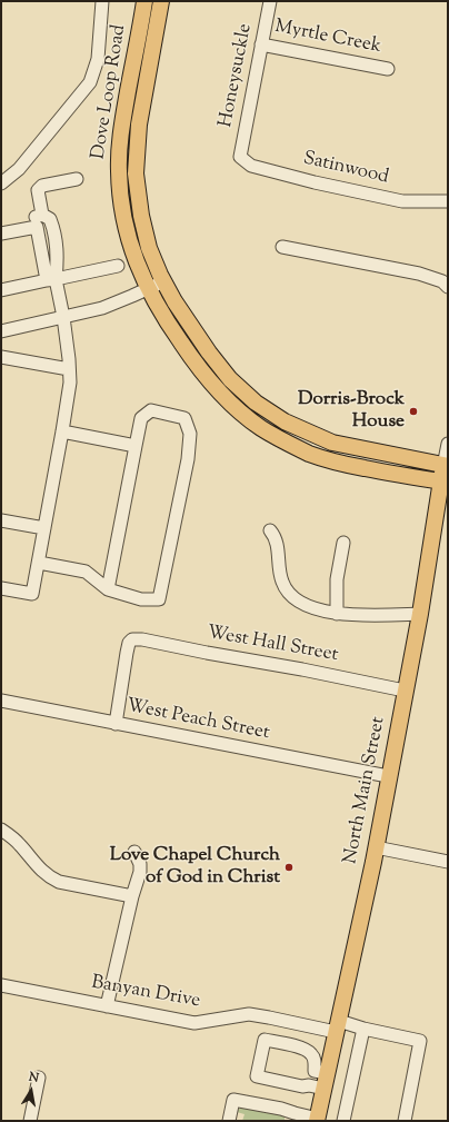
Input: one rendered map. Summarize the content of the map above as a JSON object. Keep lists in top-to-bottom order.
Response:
{
  "streets": {
    "main road": ["Dove Loop Road", "North Main Street"],
    "street": [
      "Myrtle Creek",
      "Honeysuckle",
      "Satinwood",
      "West Hall Street",
      "West Peach Street",
      "Banyan Drive"
    ]
  },
  "crossings": [
    ["Myrtle Creek", "Honeysuckle"],
    ["Honeysuckle", "Satinwood"],
    ["Dove Loop Road", "North Main Street"],
    ["West Hall Street", "West Peach Street"],
    ["West Hall Street", "North Main Street"],
    ["West Peach Street", "North Main Street"],
    ["North Main Street", "Banyan Drive"]
  ],
  "places": ["Dorris-Brock House", "Love Chapel Church of God in Christ"],
  "north": "top"
}
